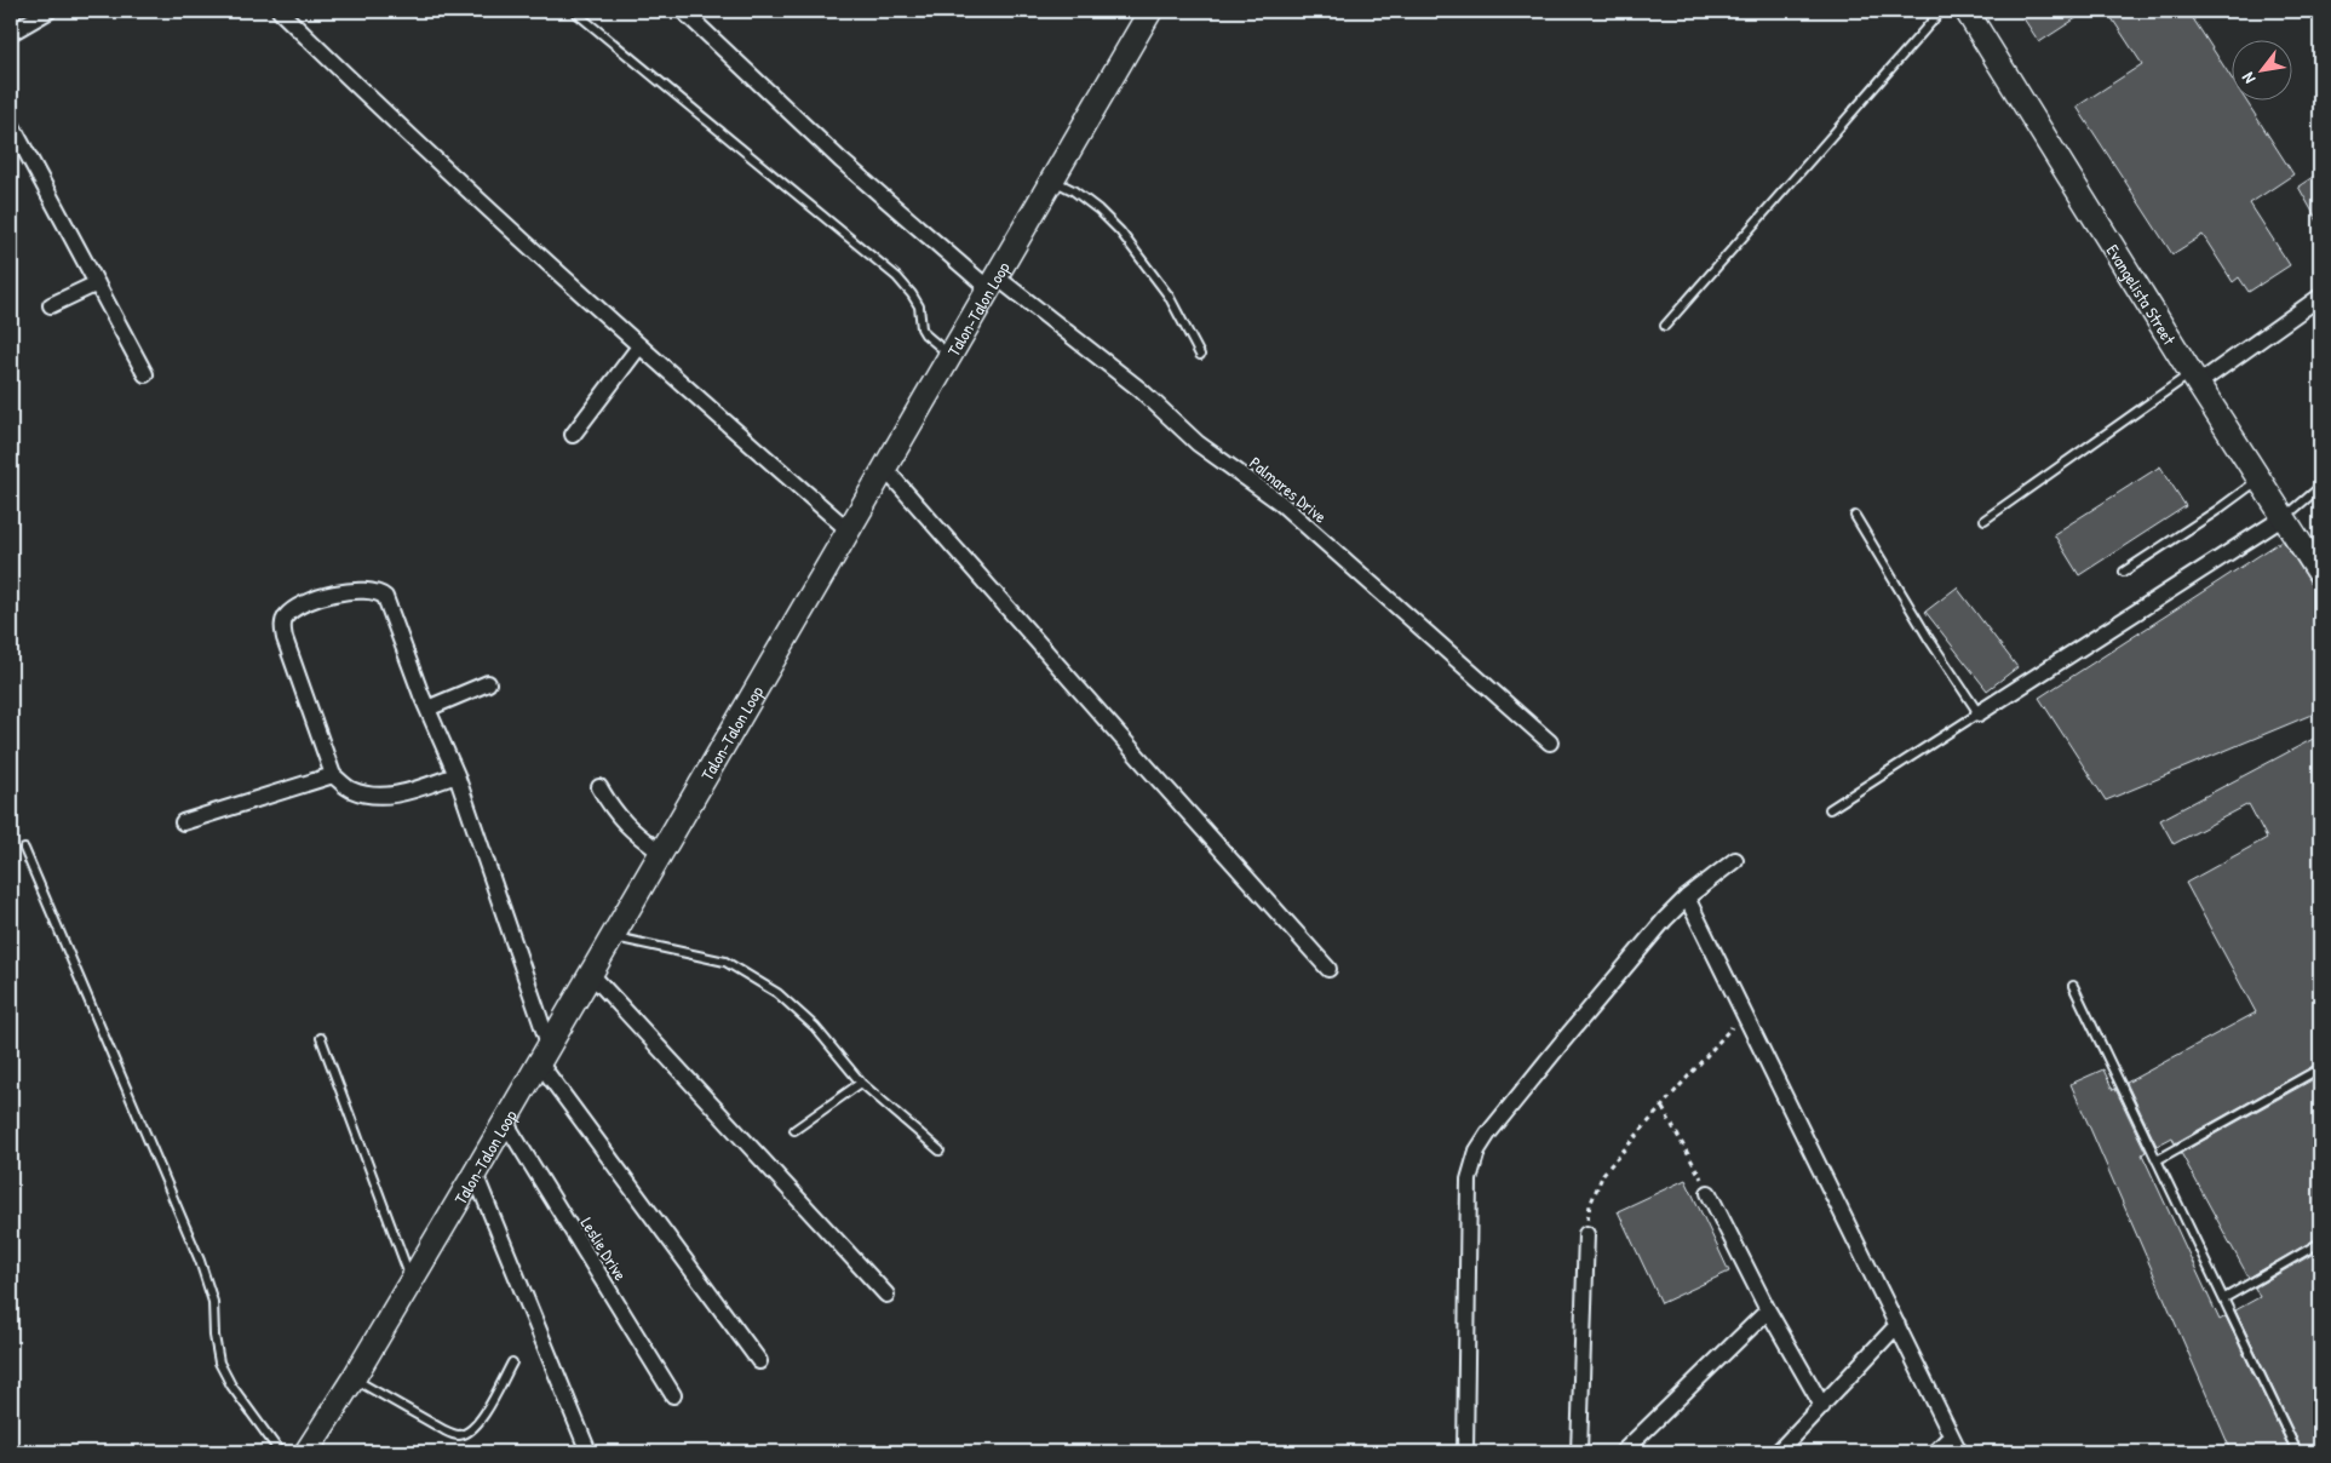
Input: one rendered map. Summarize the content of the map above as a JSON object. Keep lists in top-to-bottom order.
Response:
{
  "streets": {
    "street": [
      "Evangelista Street",
      "Talon-Talon Loop",
      "Palmares Drive",
      "Leslie Drive"
    ]
  },
  "crossings": [
    ["Talon-Talon Loop", "Palmares Drive"],
    ["Talon-Talon Loop", "Leslie Drive"]
  ],
  "north": "bottom left"
}
